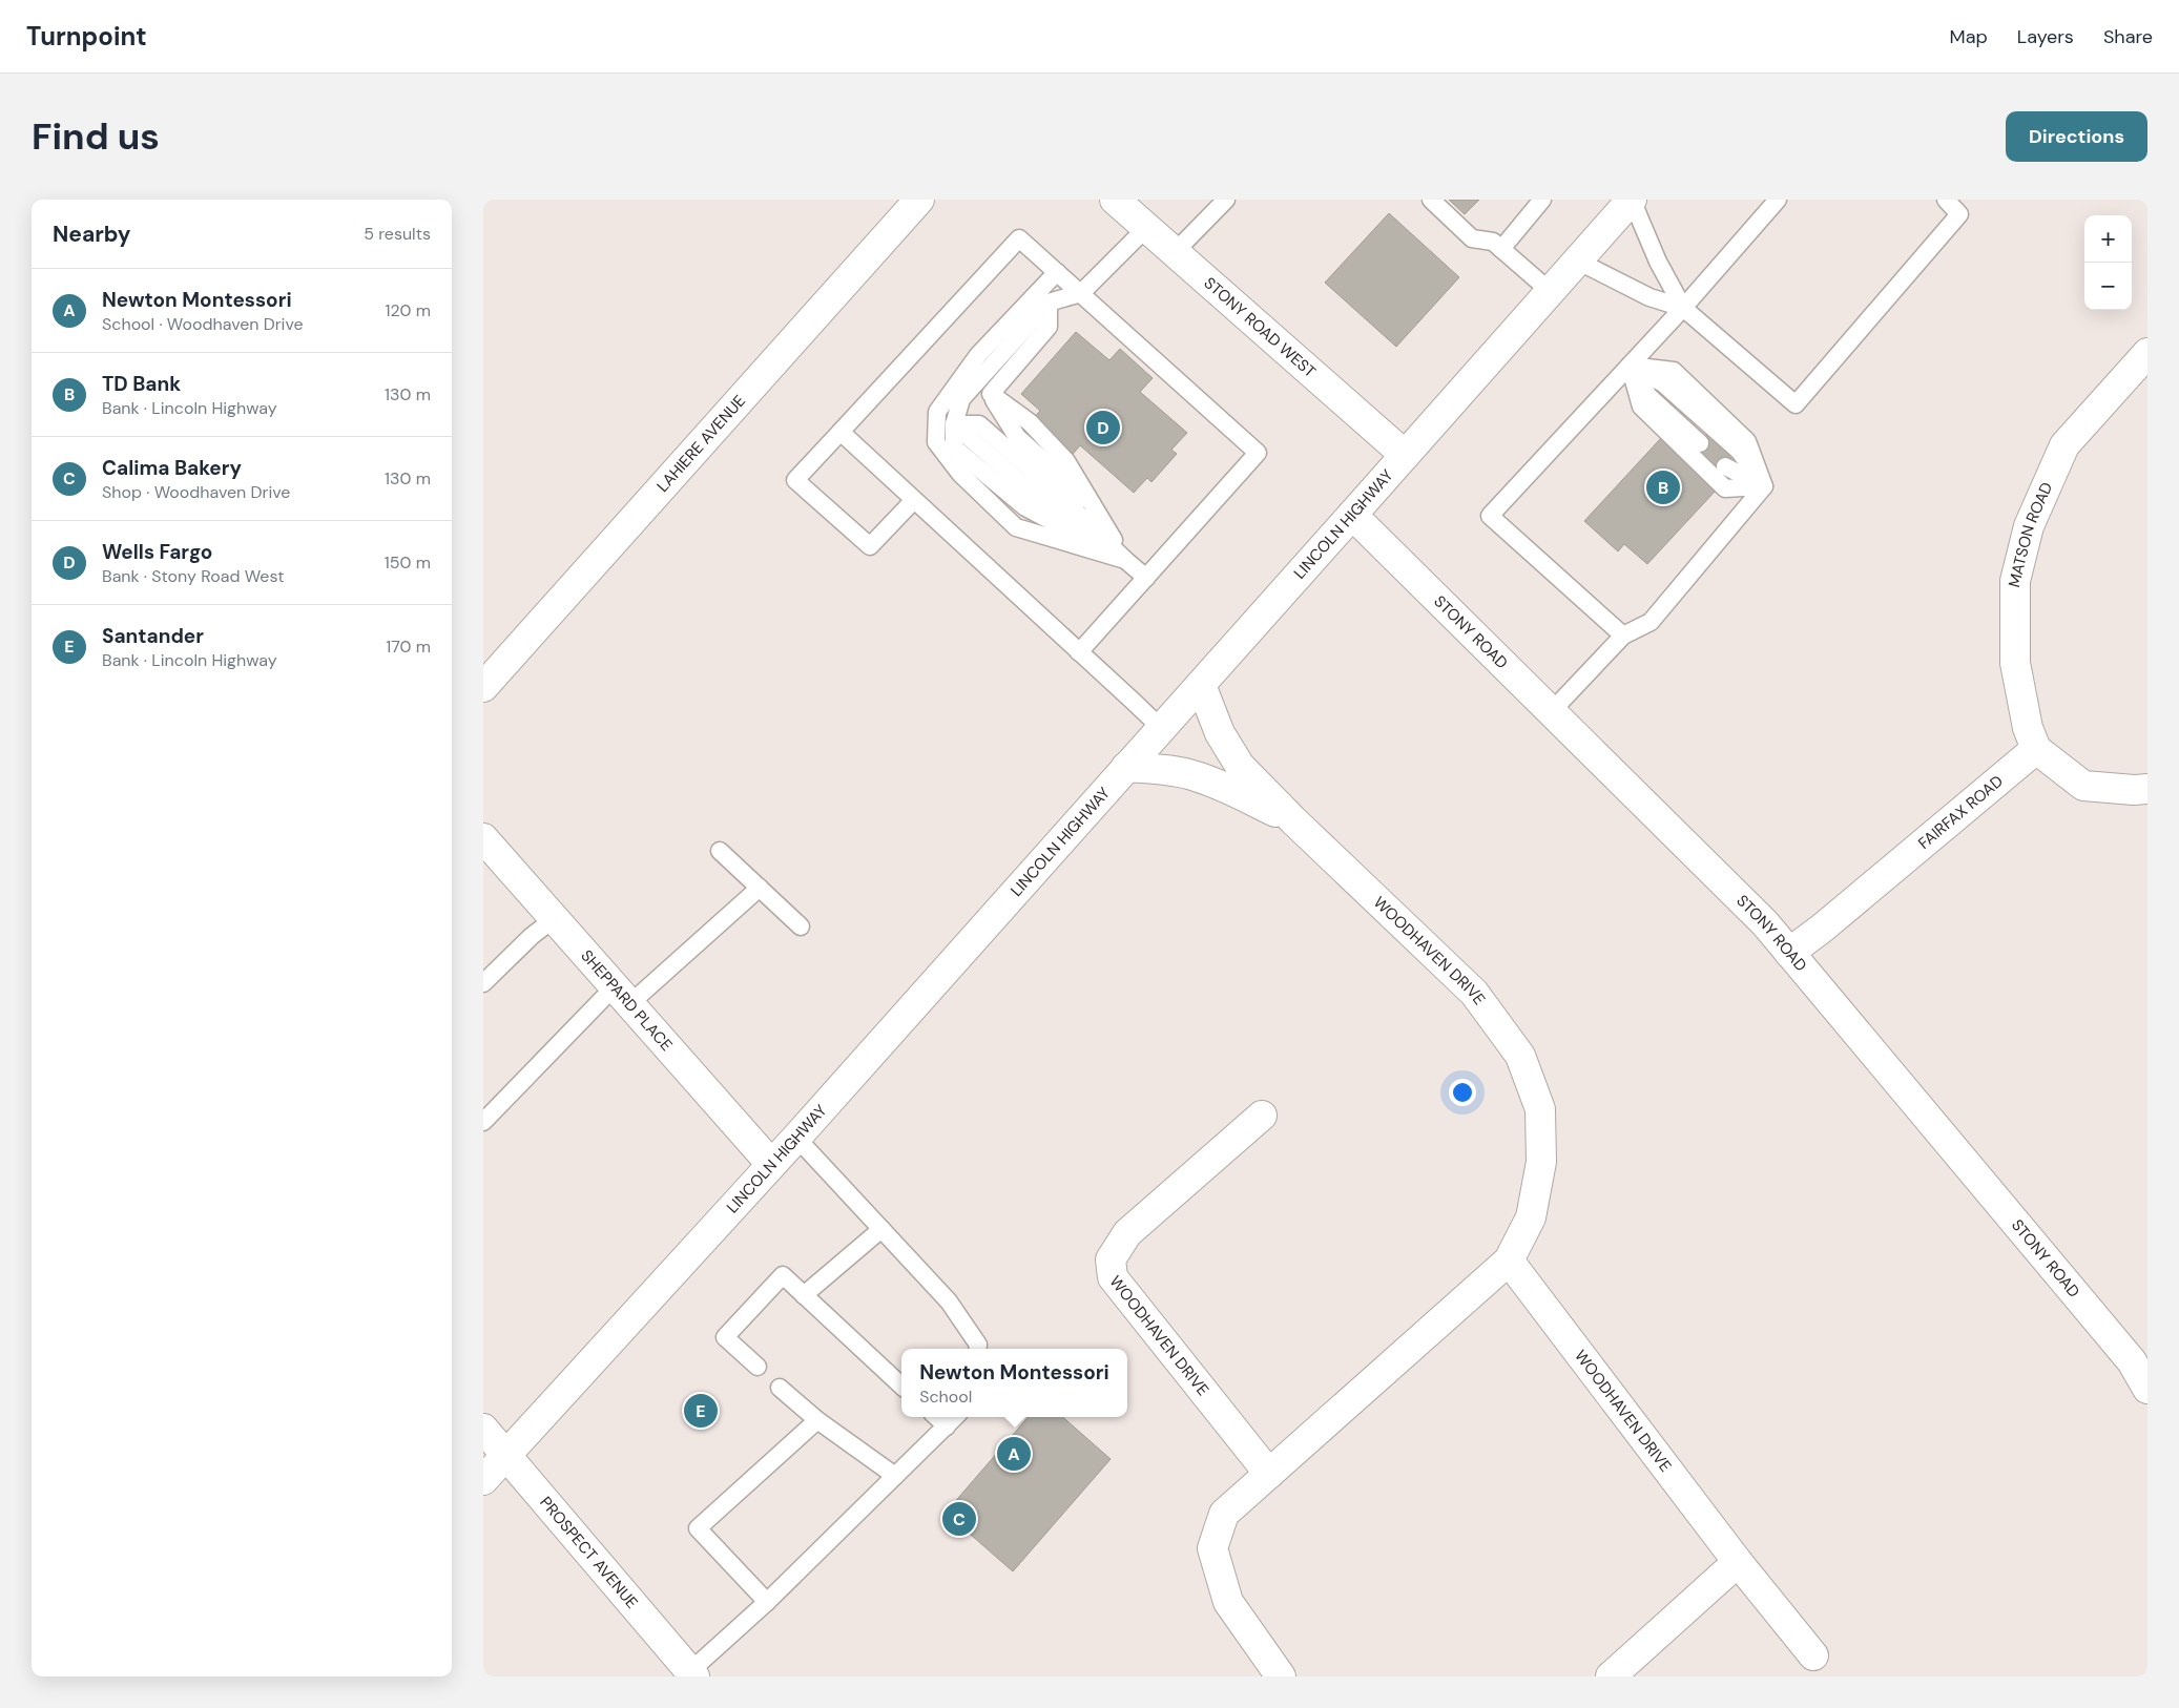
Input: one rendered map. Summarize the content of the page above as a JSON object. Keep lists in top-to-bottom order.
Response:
{
  "streets": {
    "street": [
      "STONY ROAD WEST",
      "LAHIERE AVENUE",
      "LINCOLN HIGHWAY",
      "MATSON ROAD",
      "STONY ROAD",
      "FAIRFAX ROAD",
      "WOODHAVEN DRIVE",
      "SHEPPARD PLACE",
      "PROSPECT AVENUE"
    ]
  },
  "crossings": [
    ["STONY ROAD WEST", "LINCOLN HIGHWAY"],
    ["LINCOLN HIGHWAY", "STONY ROAD"],
    ["LINCOLN HIGHWAY", "WOODHAVEN DRIVE"],
    ["LINCOLN HIGHWAY", "SHEPPARD PLACE"],
    ["LINCOLN HIGHWAY", "PROSPECT AVENUE"],
    ["MATSON ROAD", "FAIRFAX ROAD"],
    ["STONY ROAD", "FAIRFAX ROAD"]
  ],
  "page": {
    "header": "Turnpoint",
    "nav": ["Map", "Layers", "Share"],
    "buttons": "Directions",
    "title": "Find us",
    "heading": ["Nearby", "5 results"],
    "map_buttons": ["+", "−"],
    "list": [
      {
        "mark": "A",
        "name": "Newton Montessori",
        "note": "School · Woodhaven Drive",
        "value": "120 m"
      },
      {
        "mark": "B",
        "name": "TD Bank",
        "note": "Bank · Lincoln Highway",
        "value": "130 m"
      },
      {
        "mark": "C",
        "name": "Calima Bakery",
        "note": "Shop · Woodhaven Drive",
        "value": "130 m"
      },
      {
        "mark": "D",
        "name": "Wells Fargo",
        "note": "Bank · Stony Road West",
        "value": "150 m"
      },
      {
        "mark": "E",
        "name": "Santander",
        "note": "Bank · Lincoln Highway",
        "value": "170 m"
      }
    ],
    "pins": [
      "D",
      "B",
      "E",
      "A",
      "C"
    ],
    "popup": ["Newton Montessori", "School"]
  }
}
